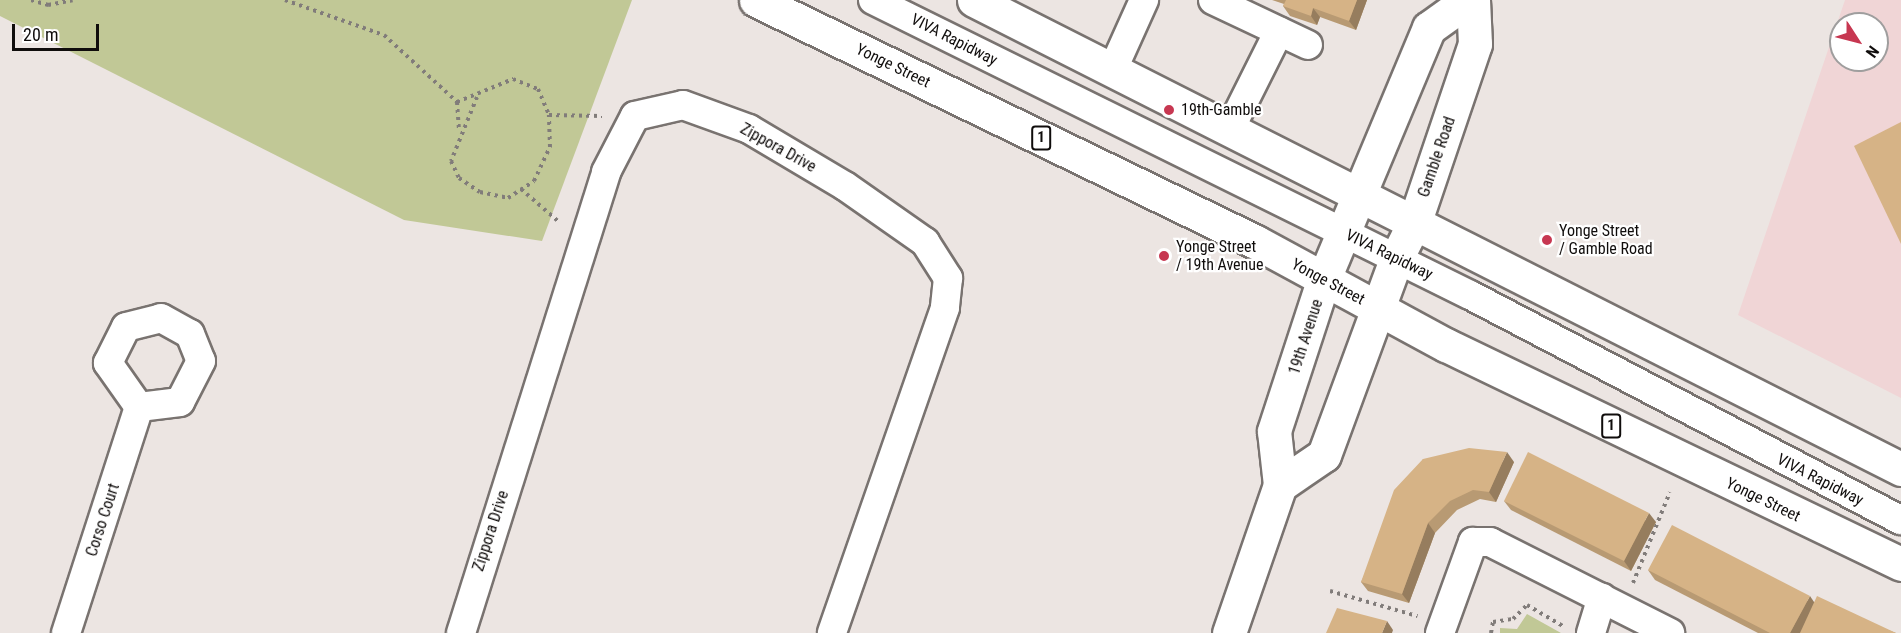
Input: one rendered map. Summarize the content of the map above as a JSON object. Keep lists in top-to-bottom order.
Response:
{
  "streets": {
    "main road": [
      "Yonge Street",
      "1",
      "Gamble Road",
      "19th Avenue"
    ],
    "street": ["VIVA Rapidway", "Zippora Drive", "Corso Court"]
  },
  "crossings": [
    ["VIVA Rapidway", "Gamble Road"],
    ["VIVA Rapidway", "19th Avenue"],
    ["Yonge Street", "Gamble Road"],
    ["Yonge Street", "19th Avenue"]
  ],
  "places": ["19th-Gamble", "Yonge Street / Gamble Road", "Yonge Street / 19th Avenue"],
  "scale_bar": "20 m",
  "north": "bottom right"
}
